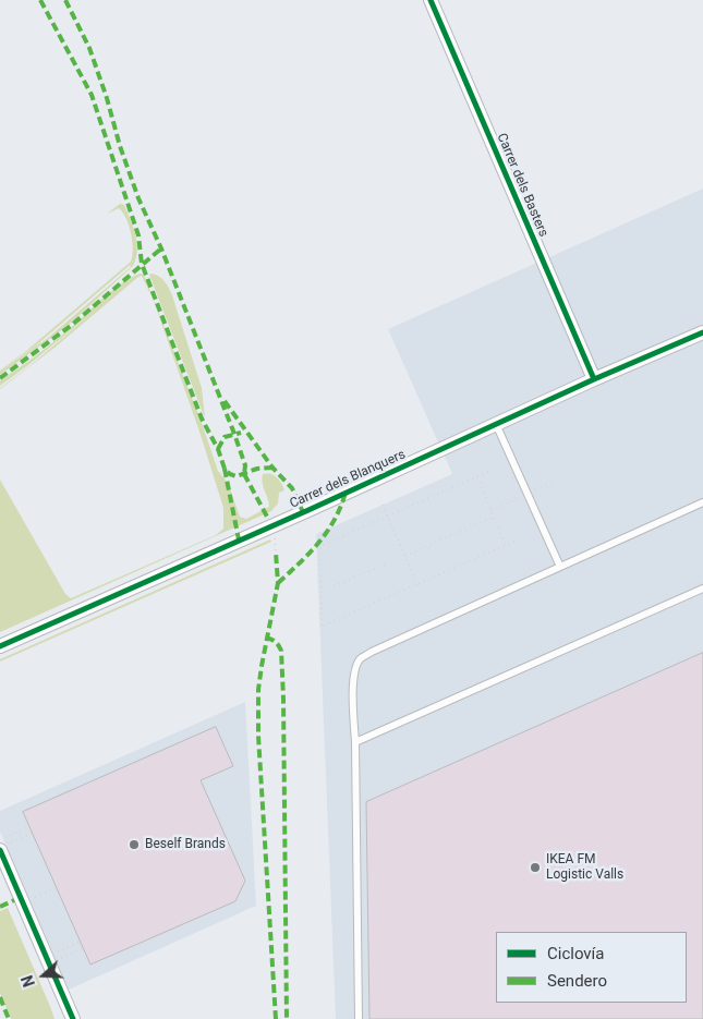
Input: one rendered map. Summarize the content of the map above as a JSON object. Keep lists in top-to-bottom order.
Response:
{
  "streets": {
    "street": ["Carrer dels Basters", "Carrer dels Blanquers"]
  },
  "crossings": [
    ["Carrer dels Basters", "Carrer dels Blanquers"]
  ],
  "places": ["Beself Brands", "IKEA FM Logistic Valls"],
  "legend": ["Ciclovía", "Sendero"],
  "north": "left"
}
